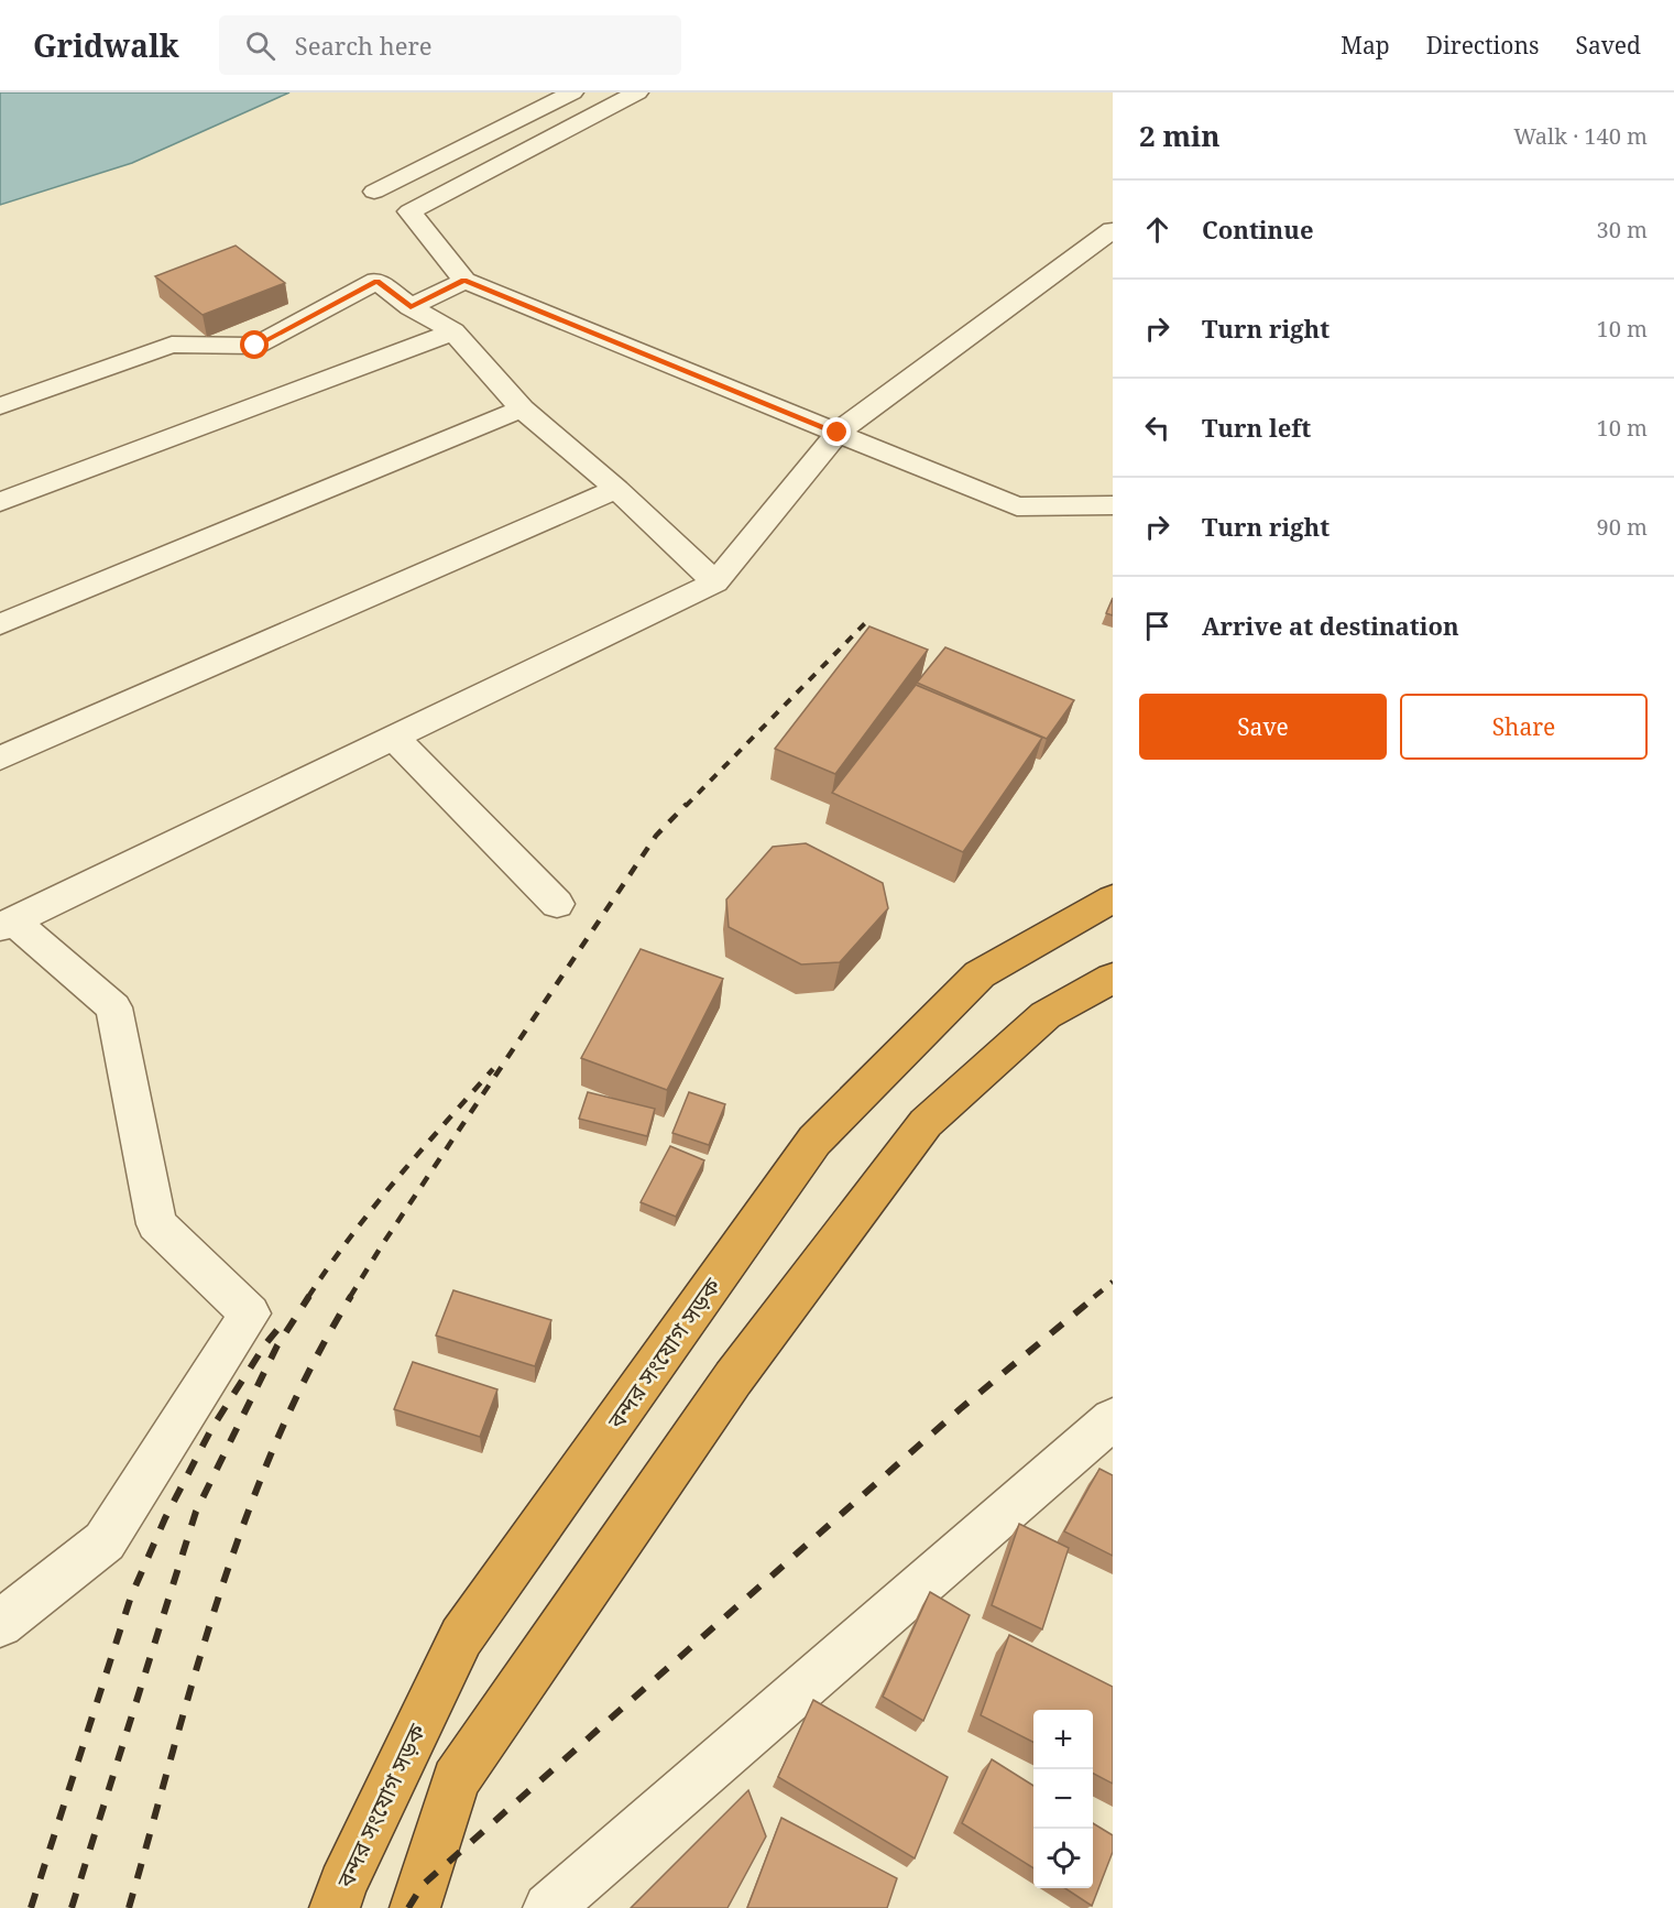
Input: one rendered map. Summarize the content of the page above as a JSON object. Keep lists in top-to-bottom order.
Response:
{
  "streets": {
    "highway": ["বন্দর সংযোগ সড়ক"]
  },
  "page": {
    "header": "Gridwalk",
    "search": "Search here",
    "nav": ["Map", "Directions", "Saved"],
    "heading": ["2 min", "Walk · 140 m"],
    "list": [
      ["Continue", "30 m"],
      ["Turn right", "10 m"],
      ["Turn left", "10 m"],
      ["Turn right", "90 m"],
      "Arrive at destination"
    ],
    "buttons": ["Save", "Share"],
    "map_buttons": ["+", "−"]
  }
}
